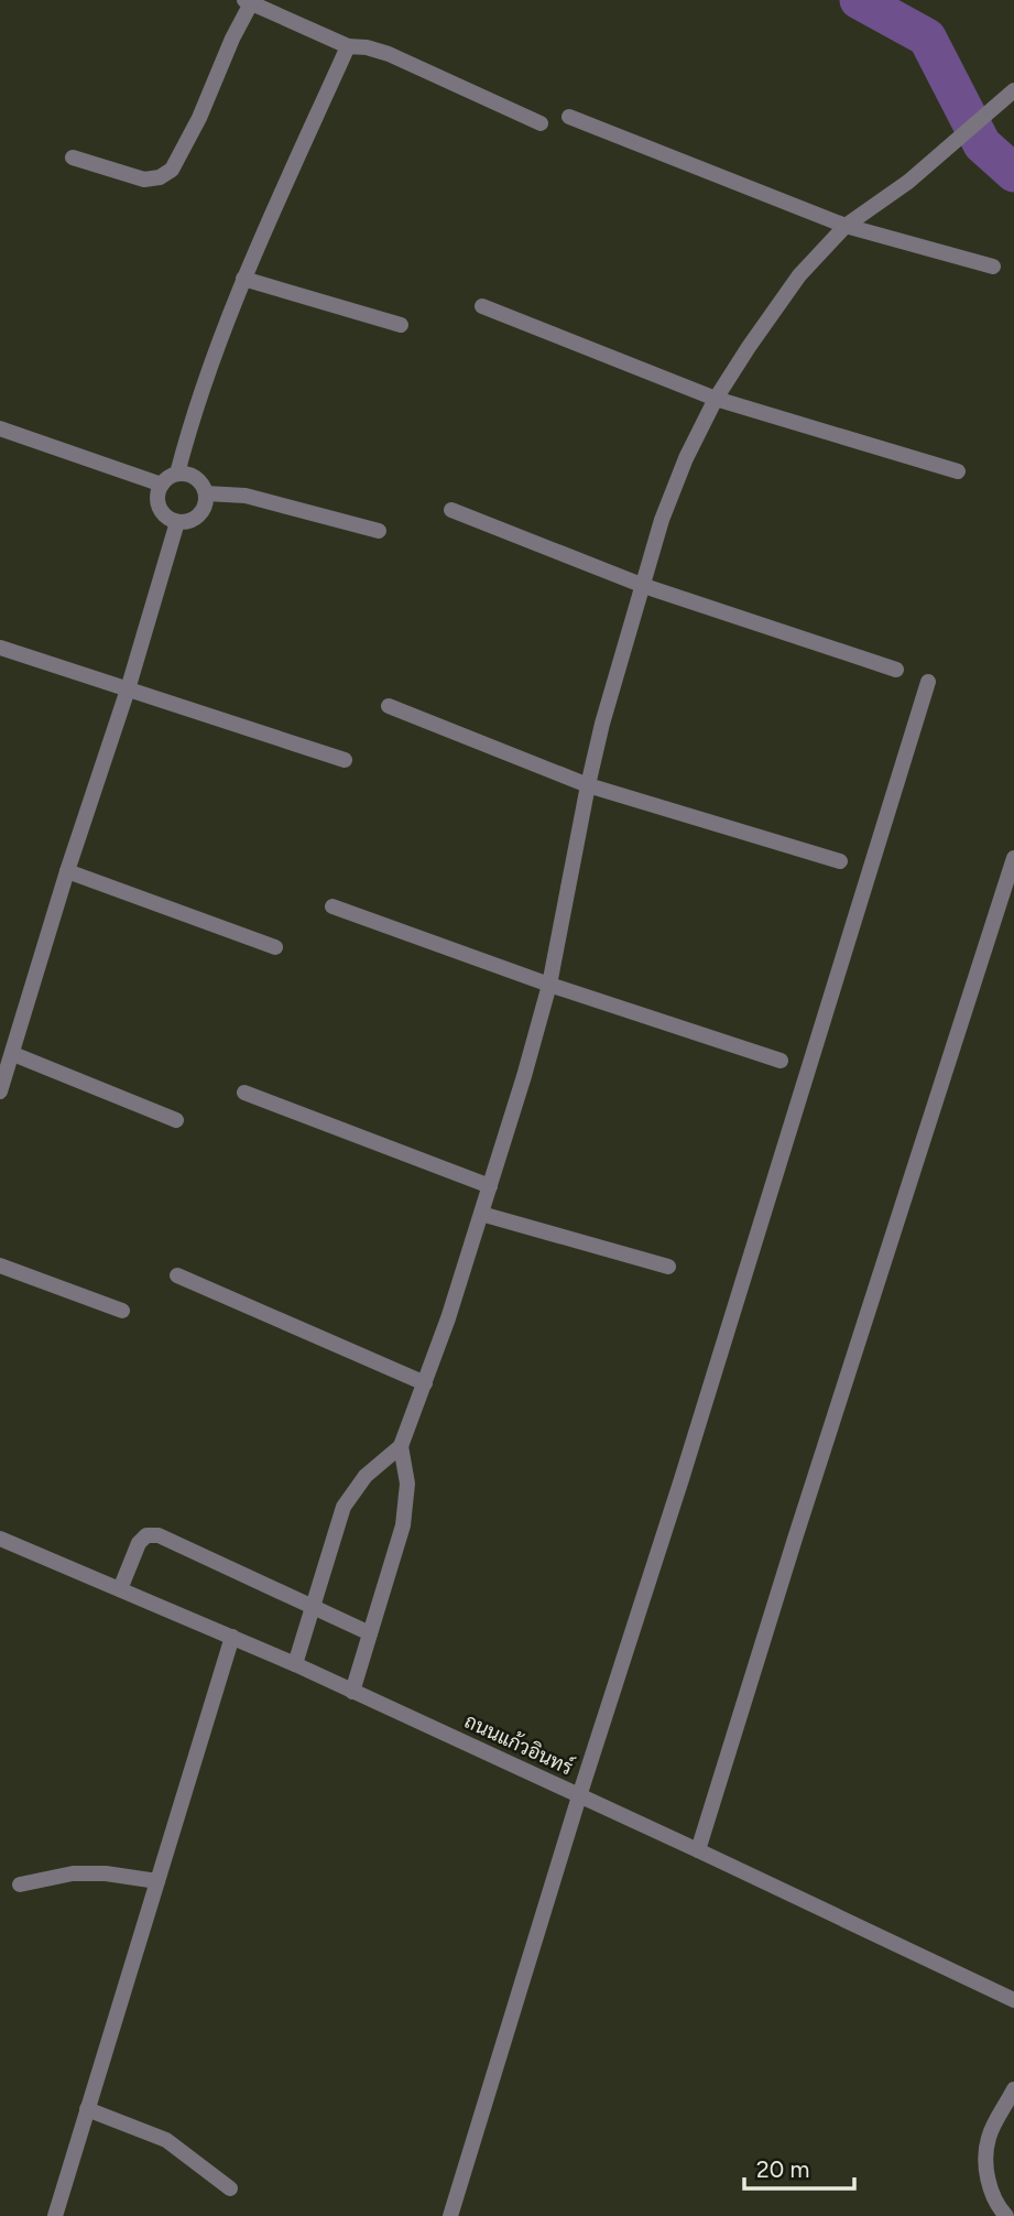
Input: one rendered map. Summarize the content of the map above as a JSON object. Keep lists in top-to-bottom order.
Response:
{
  "streets": {
    "street": ["ถนนแก้วอินทร์"]
  },
  "scale_bar": "20 m"
}
